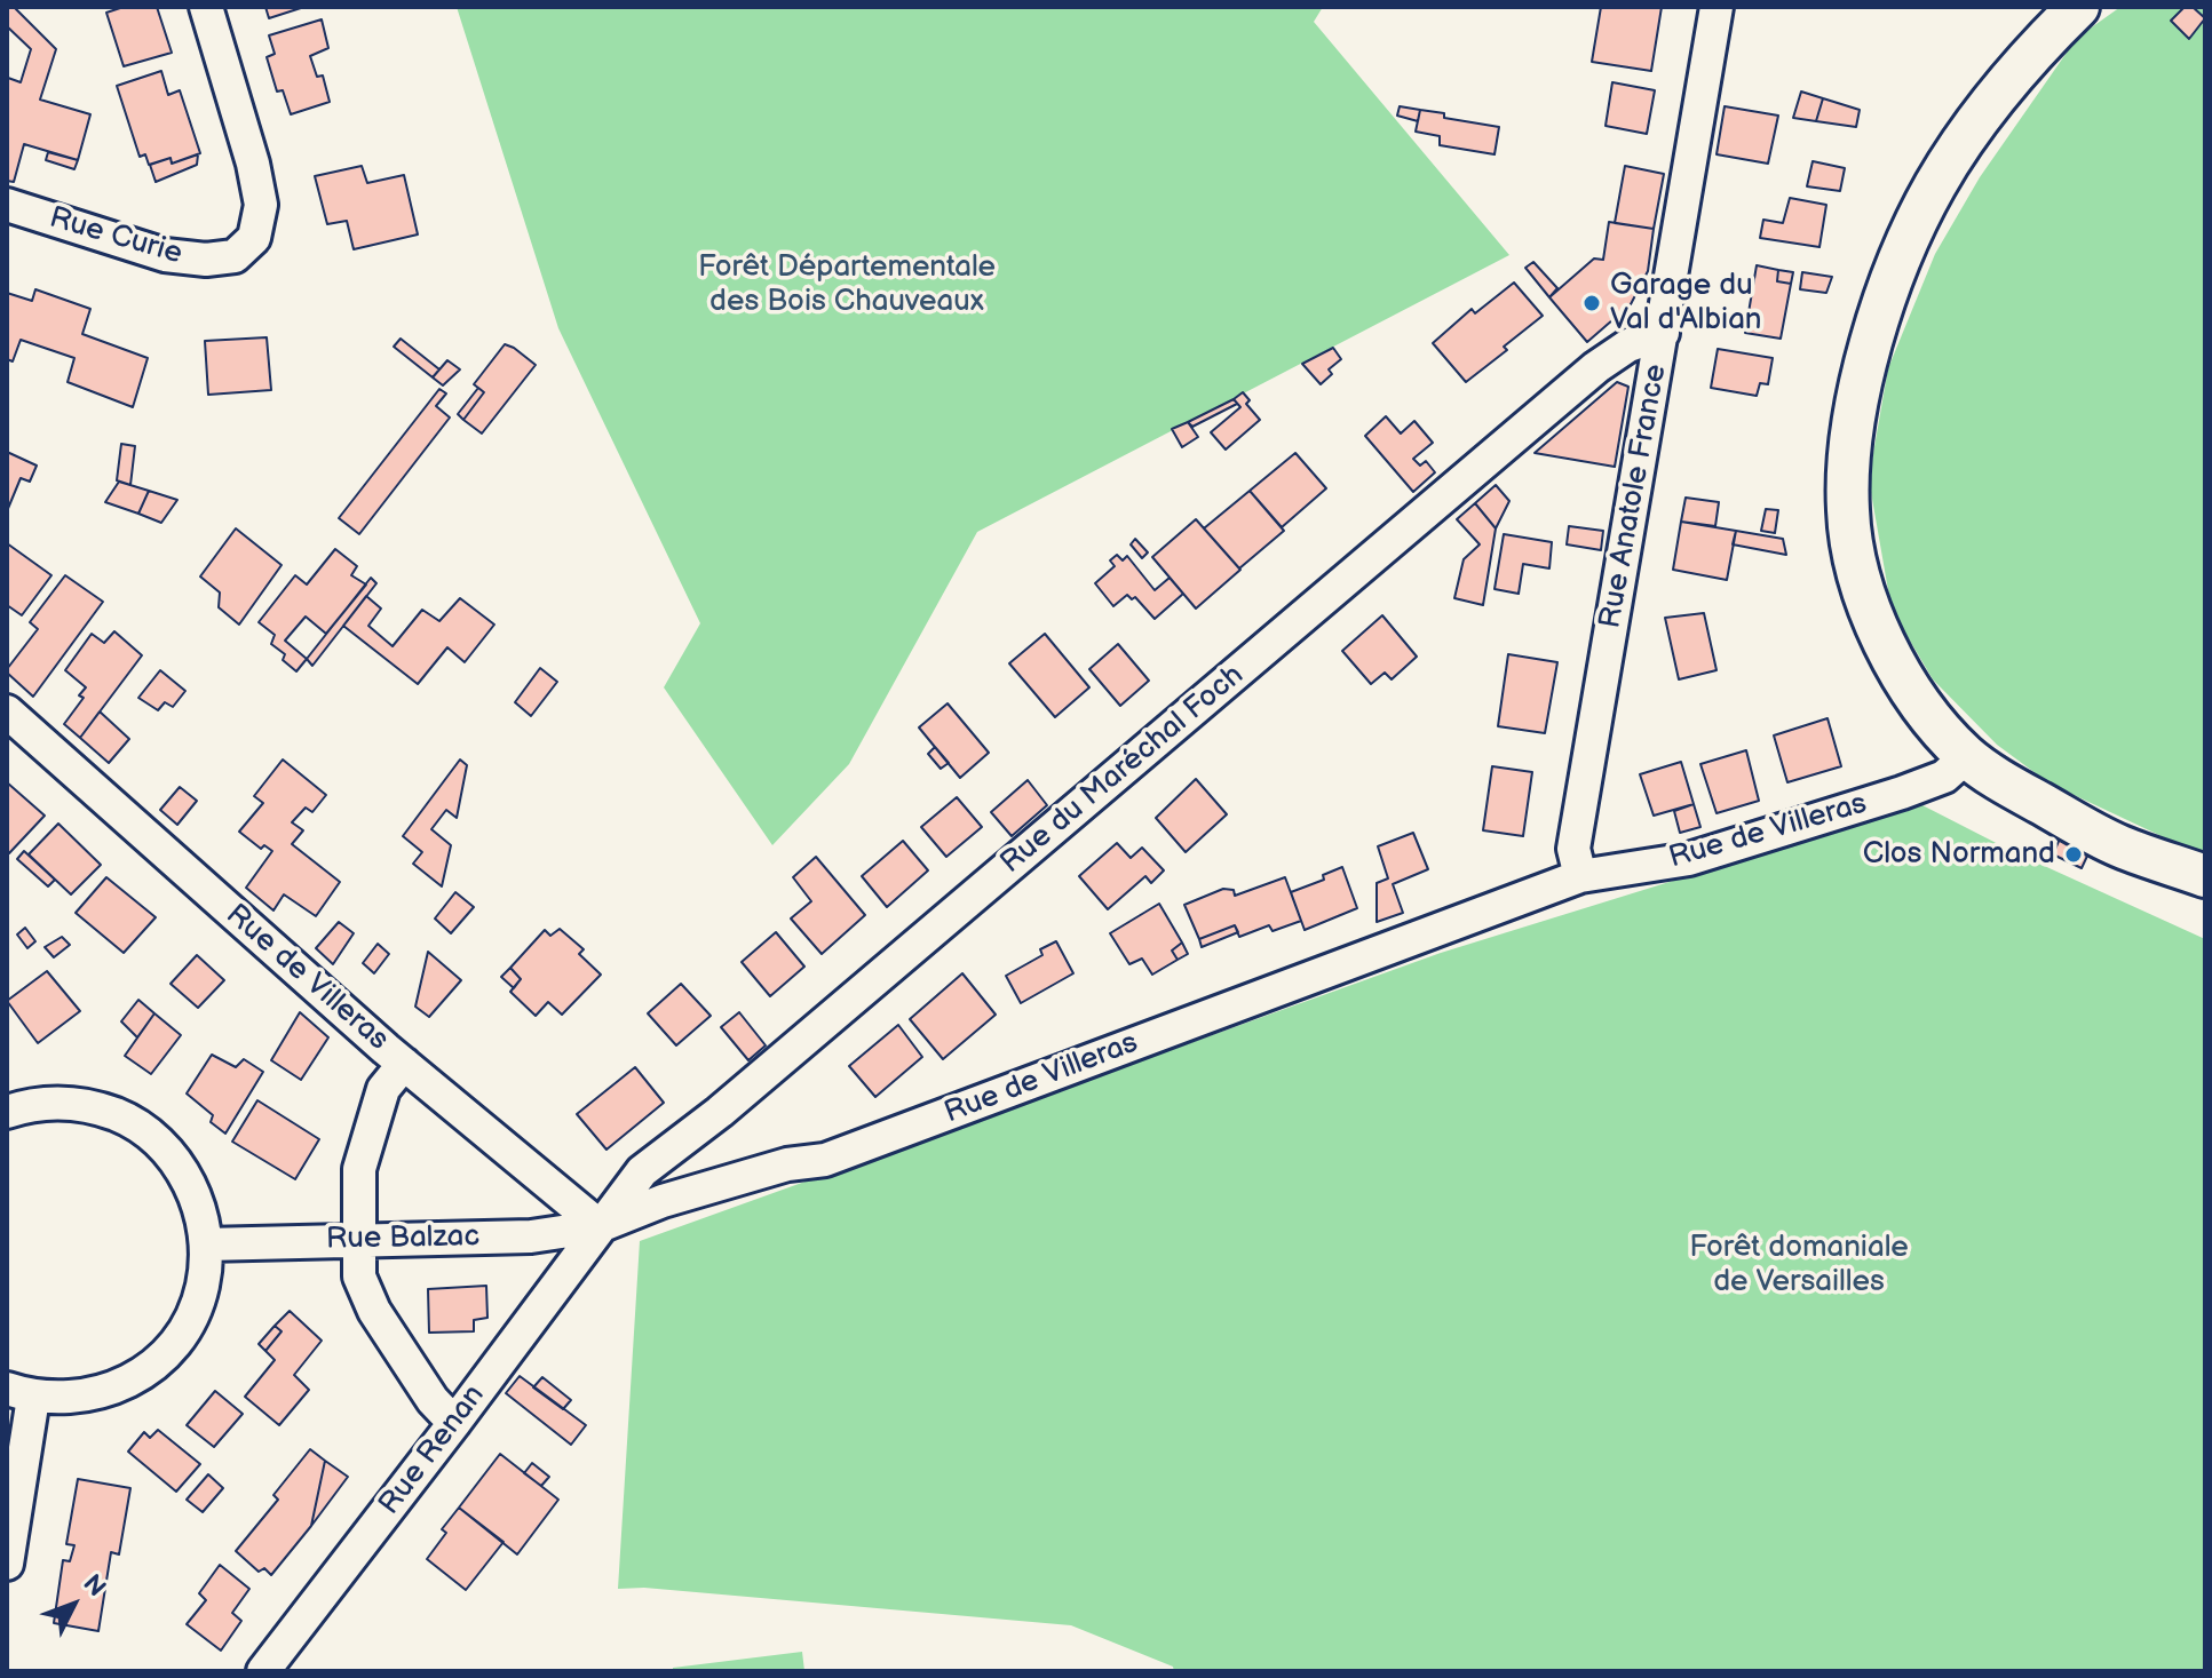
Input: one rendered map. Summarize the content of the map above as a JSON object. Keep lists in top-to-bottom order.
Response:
{
  "streets": {
    "street": [
      "Rue Curie",
      "Rue Anatole France",
      "Rue du Maréchal Foch",
      "Rue de Villeras",
      "Rue Balzac",
      "Rue Renan"
    ]
  },
  "crossings": [
    ["Rue Anatole France", "Rue du Maréchal Foch"],
    ["Rue Anatole France", "Rue de Villeras"],
    ["Rue du Maréchal Foch", "Rue de Villeras"],
    ["Rue du Maréchal Foch", "Rue Balzac"],
    ["Rue du Maréchal Foch", "Rue Renan"],
    ["Rue de Villeras", "Rue Balzac"],
    ["Rue de Villeras", "Rue Renan"],
    ["Rue Balzac", "Rue Renan"]
  ],
  "parks": ["Forêt Départementale des Bois Chauveaux", "Forêt domaniale de Versailles"],
  "places": ["Garage du Val d'Albian", "Clos Normand"],
  "north": "top right"
}
